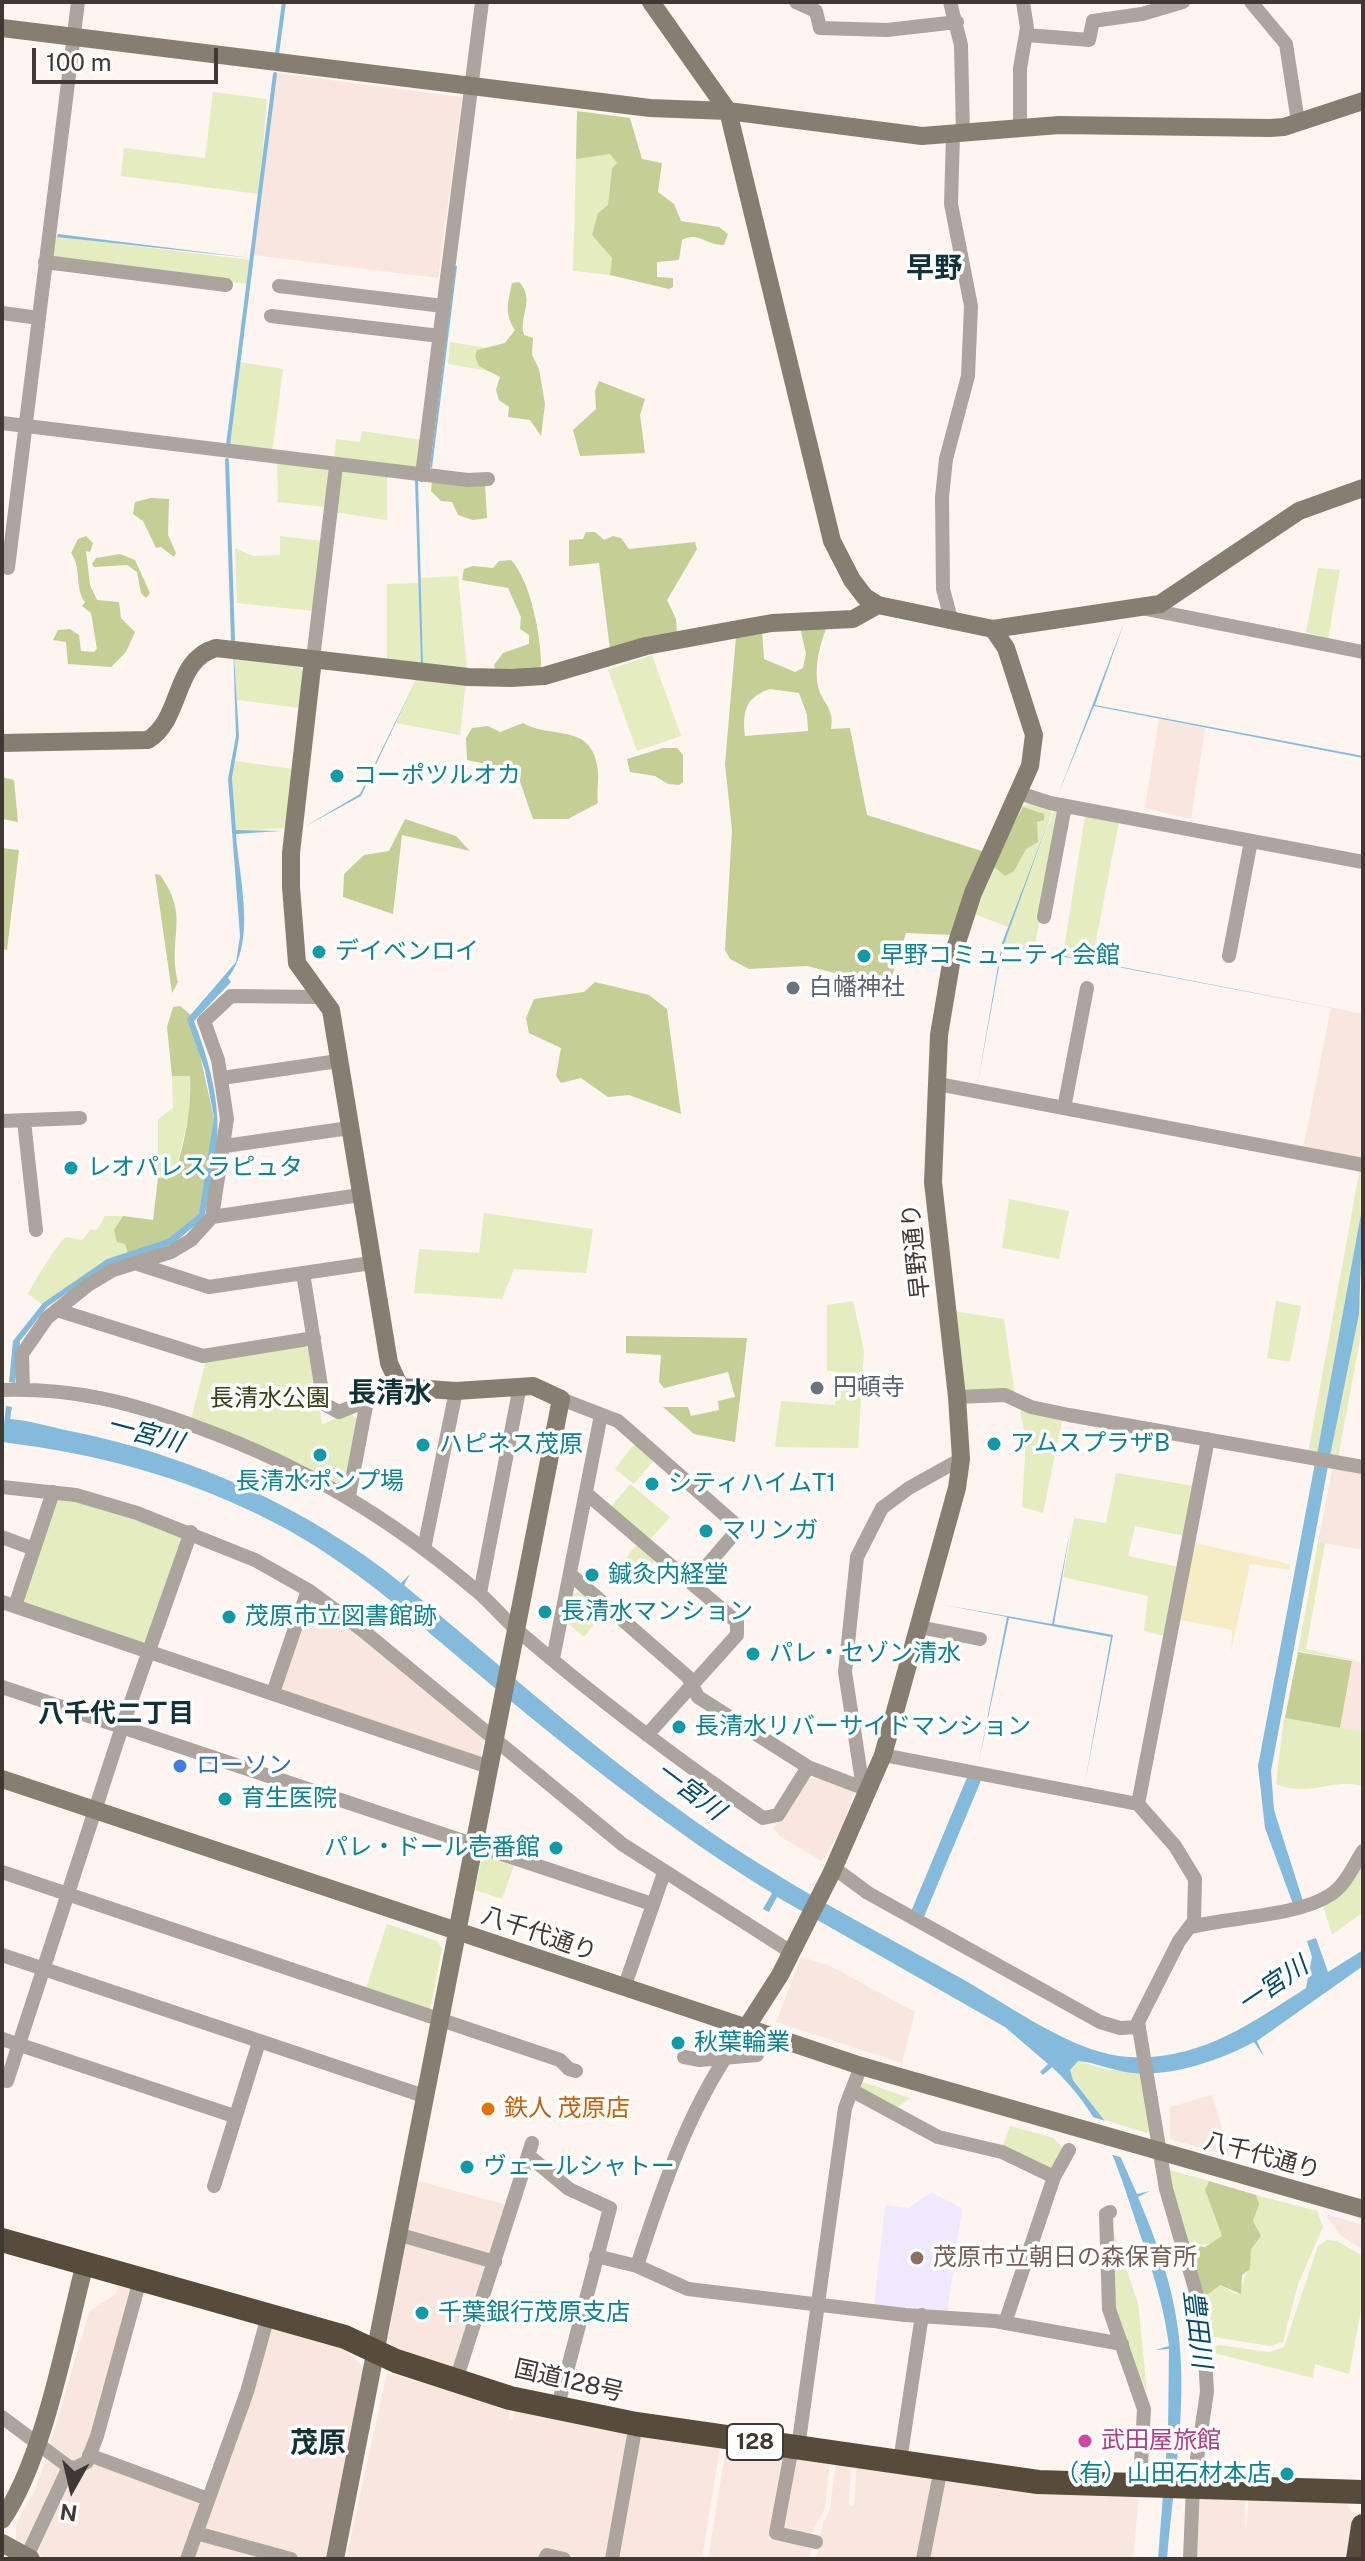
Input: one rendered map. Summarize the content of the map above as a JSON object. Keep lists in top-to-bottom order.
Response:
{
  "streets": {
    "highway": ["国道128号", "128"],
    "street": ["早野通り", "八千代通り"]
  },
  "districts": [
    "早野",
    "長清水",
    "八千代二丁目",
    "茂原"
  ],
  "water": ["一宮川", "豊田川"],
  "parks": ["長清水公園"],
  "places": [
    "コーポツルオカ",
    "デイベンロイ",
    "早野コミュニティ会館",
    "白幡神社",
    "レオパレスラピュタ",
    "円頓寺",
    "アムスプラザB",
    "ハピネス茂原",
    "長清水ポンプ場",
    "シティハイムT1",
    "マリンガ",
    "鍼灸内経堂",
    "長清水マンション",
    "茂原市立図書館跡",
    "パレ・セゾン清水",
    "長清水リバーサイドマンション",
    "ローソン",
    "育生医院",
    "パレ・ドール壱番館",
    "秋葉輪業",
    "鉄人 茂原店",
    "ヴェールシャトー",
    "茂原市立朝日の森保育所",
    "千葉銀行茂原支店",
    "武田屋旅館",
    "（有）山田石材本店"
  ],
  "scale_bar": "100 m",
  "north": "bottom"
}
